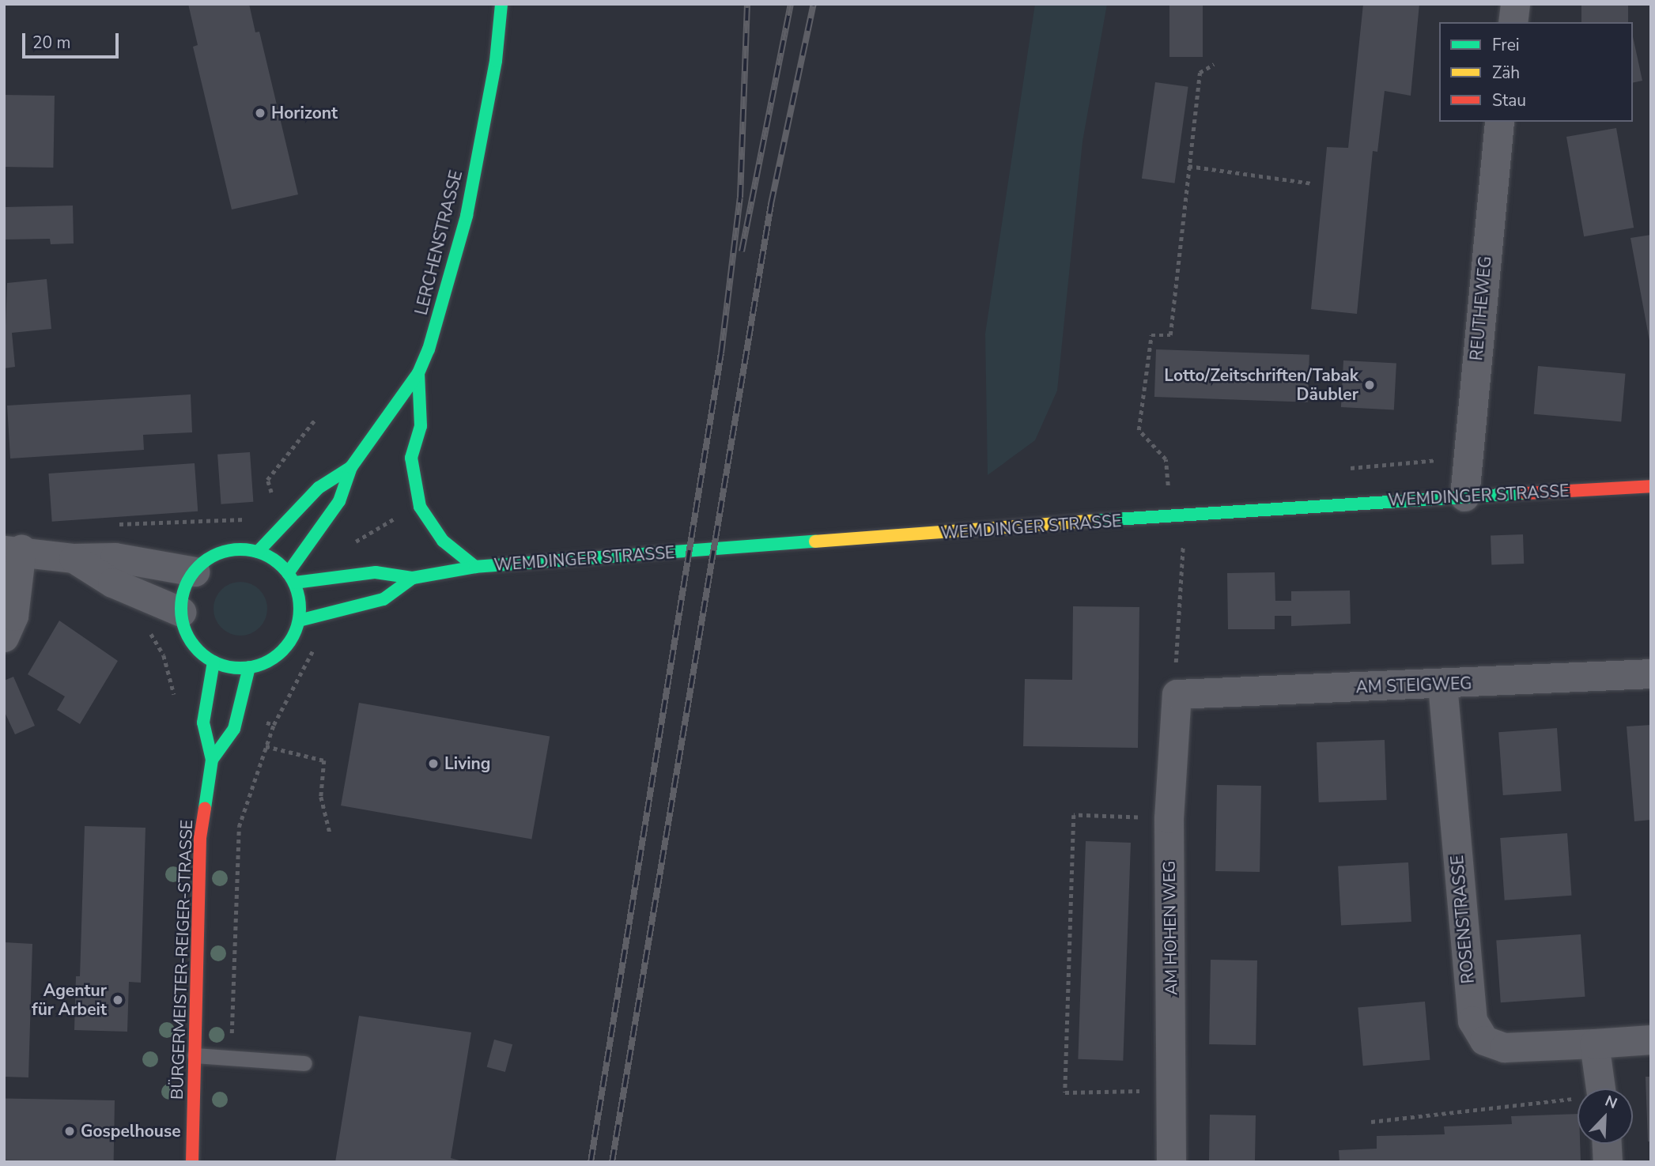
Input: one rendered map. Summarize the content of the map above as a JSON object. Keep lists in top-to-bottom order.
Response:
{
  "streets": {
    "main road": ["LERCHENSTRASSE", "WEMDINGER STRASSE", "BÜRGERMEISTER-REIGER-STRASSE"],
    "street": [
      "REUTHEWEG",
      "AM STEIGWEG",
      "ROSENSTRASSE",
      "AM HOHEN WEG"
    ]
  },
  "crossings": [
    ["LERCHENSTRASSE", "WEMDINGER STRASSE"],
    ["LERCHENSTRASSE", "BÜRGERMEISTER-REIGER-STRASSE"],
    ["REUTHEWEG", "WEMDINGER STRASSE"],
    ["WEMDINGER STRASSE", "BÜRGERMEISTER-REIGER-STRASSE"],
    ["AM STEIGWEG", "ROSENSTRASSE"],
    ["AM STEIGWEG", "AM HOHEN WEG"]
  ],
  "places": [
    "Horizont",
    "Lotto/Zeitschriften/Tabak Däubler",
    "Living",
    "Agentur für Arbeit",
    "Gospelhouse"
  ],
  "legend": ["Frei", "Zäh", "Stau"],
  "scale_bar": "20 m",
  "north": "top right"
}
